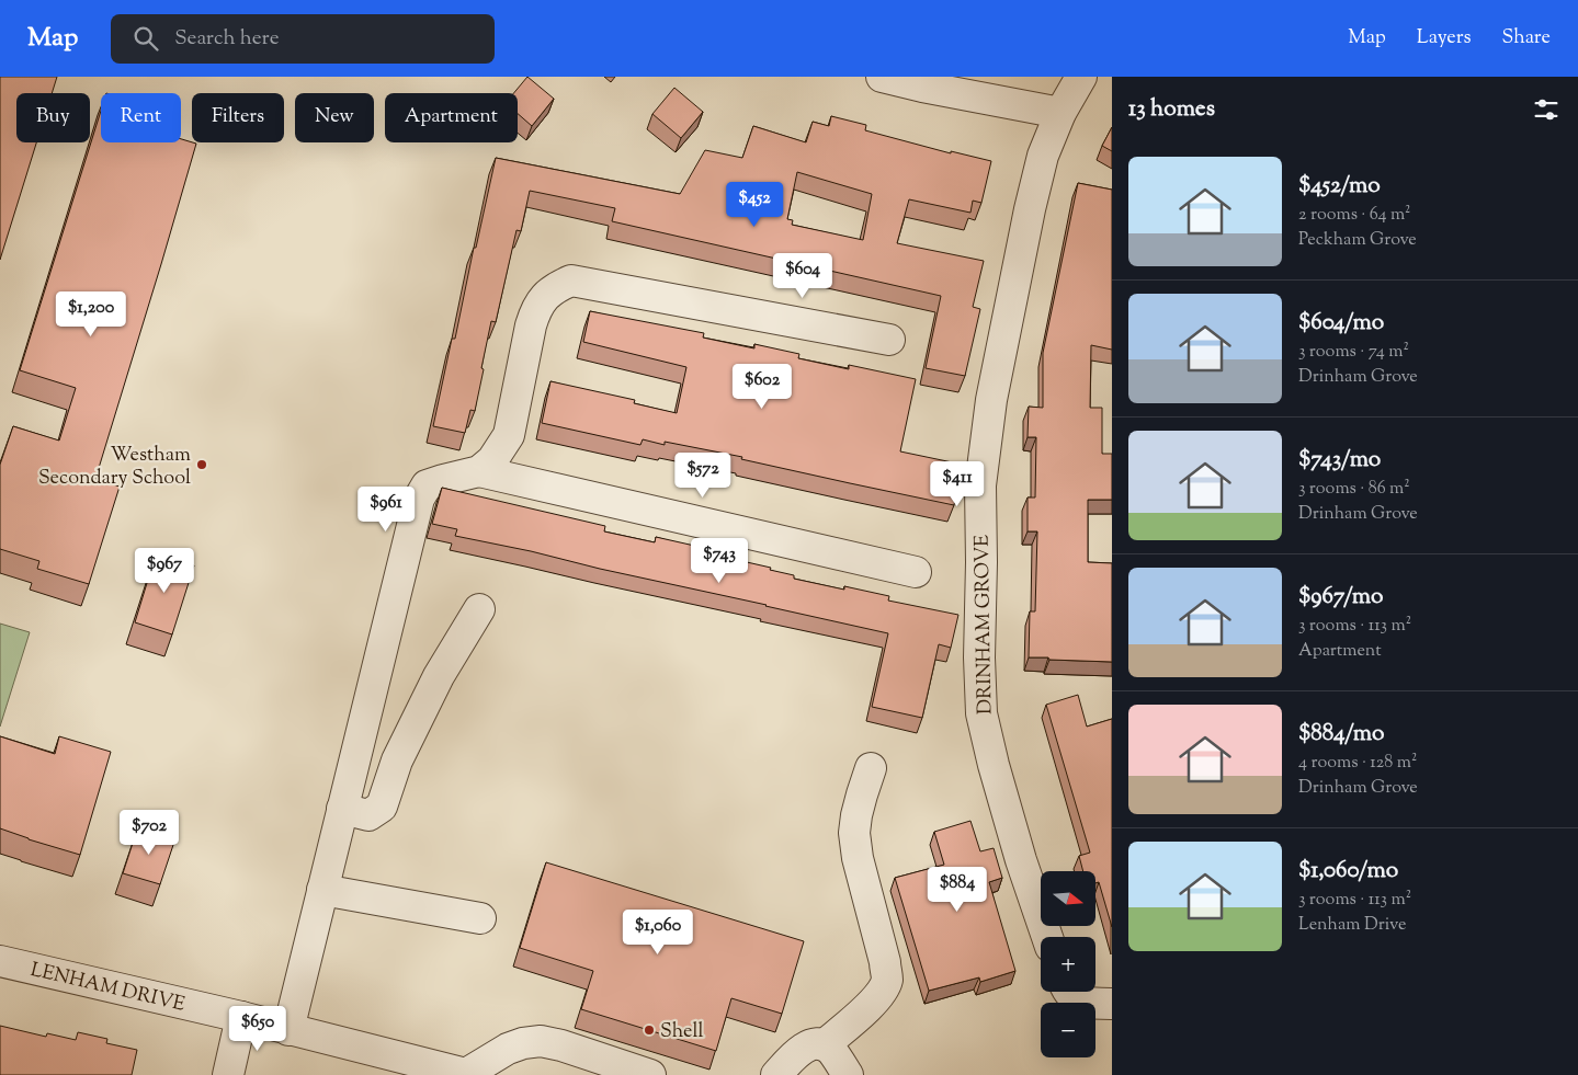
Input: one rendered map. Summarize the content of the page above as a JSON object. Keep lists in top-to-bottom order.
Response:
{
  "streets": {
    "street": ["DRINHAM GROVE", "LENHAM DRIVE"]
  },
  "places": ["Westham Secondary School", "Shell"],
  "north": "right",
  "page": {
    "header": "Map",
    "search": "Search here",
    "nav": ["Map", "Layers", "Share"],
    "heading": "13 homes",
    "chip": [
      "Buy",
      "Rent",
      "Filters",
      "New",
      "Apartment"
    ],
    "list": [
      {
        "name": "$452/mo",
        "note": "2 rooms · 64 m² · Peckham Grove"
      },
      {
        "name": "$604/mo",
        "note": "3 rooms · 74 m² · Drinham Grove"
      },
      {
        "name": "$743/mo",
        "note": "3 rooms · 86 m² · Drinham Grove"
      },
      {
        "name": "$967/mo",
        "note": "3 rooms · 113 m² · Apartment"
      },
      {
        "name": "$884/mo",
        "note": "4 rooms · 128 m² · Drinham Grove"
      },
      {
        "name": "$1,060/mo",
        "note": "3 rooms · 113 m² · Lenham Drive"
      }
    ],
    "price": [
      "$452",
      "$604",
      "$1,200",
      "$602",
      "$572",
      "$411",
      "$961",
      "$743",
      "$967",
      "$702",
      "$884",
      "$1,060",
      "$650"
    ],
    "map_buttons": ["+", "−"]
  }
}
